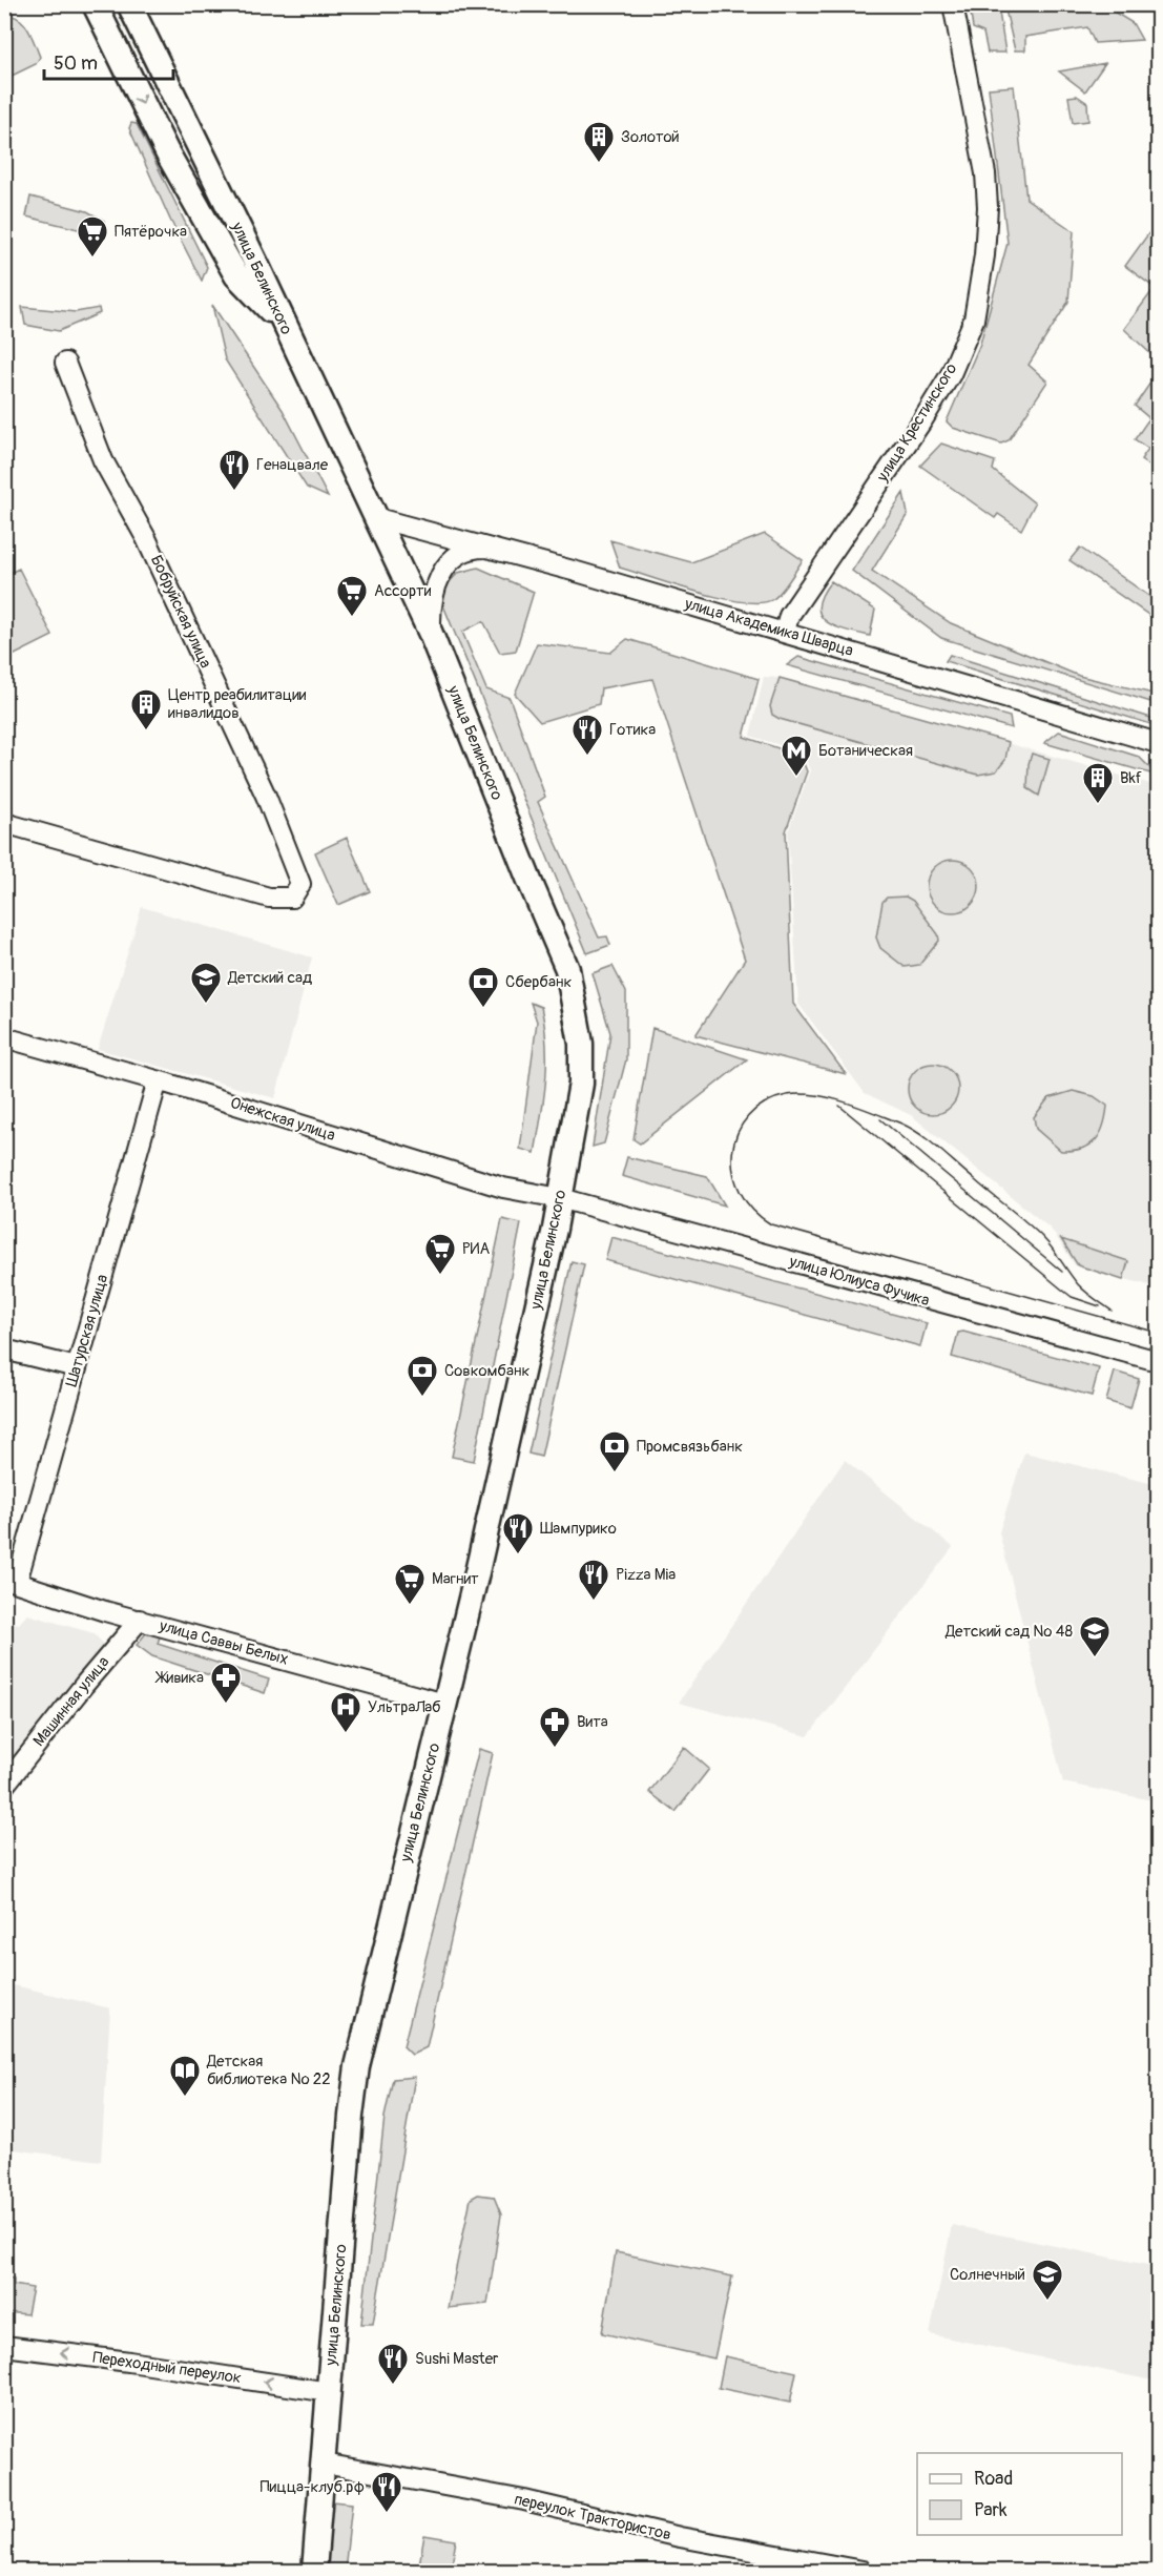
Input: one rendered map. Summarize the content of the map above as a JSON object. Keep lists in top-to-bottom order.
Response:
{
  "streets": {
    "main road": ["улица Белинского"],
    "street": [
      "улица Крестинского",
      "Бобруйская улица",
      "улица Академика Шварца",
      "Онежская улица",
      "улица Юлиуса Фучика",
      "Шатурская улица",
      "улица Саввы Белых",
      "Машинная улица",
      "Переходный переулок",
      "переулок Трактористов"
    ]
  },
  "crossings": [
    ["улица Белинского", "улица Академика Шварца"],
    ["улица Белинского", "Онежская улица"],
    ["улица Белинского", "улица Юлиуса Фучика"],
    ["улица Белинского", "улица Саввы Белых"],
    ["улица Белинского", "Переходный переулок"],
    ["улица Белинского", "переулок Трактористов"],
    ["улица Крестинского", "улица Академика Шварца"],
    ["Онежская улица", "улица Юлиуса Фучика"],
    ["Онежская улица", "Шатурская улица"],
    ["Шатурская улица", "улица Саввы Белых"],
    ["улица Саввы Белых", "Машинная улица"]
  ],
  "one_way": ["Переходный переулок"],
  "places": {
    "building": ["Золотой", "Центр реабилитации инвалидов", "Bkf"],
    "supermarket": [
      "Пятёрочка",
      "Ассорти",
      "РИА",
      "Магнит"
    ],
    "restaurant": [
      "Генацвале",
      "Готика",
      "Шампурико",
      "Pizza Mia",
      "Sushi Master",
      "Пицца-клуб.рф"
    ],
    "metro station": ["Ботаническая"],
    "school or university": ["Детский сад", "Детский сад № 48", "Солнечный"],
    "bank": ["Сбербанк", "Совкомбанк", "Промсвязьбанк"],
    "pharmacy": ["Живика", "Вита"],
    "hospital": ["УльтраЛаб"],
    "library": ["Детская библиотека № 22"]
  },
  "legend": ["Road", "Park"],
  "scale_bar": "50 m"
}
